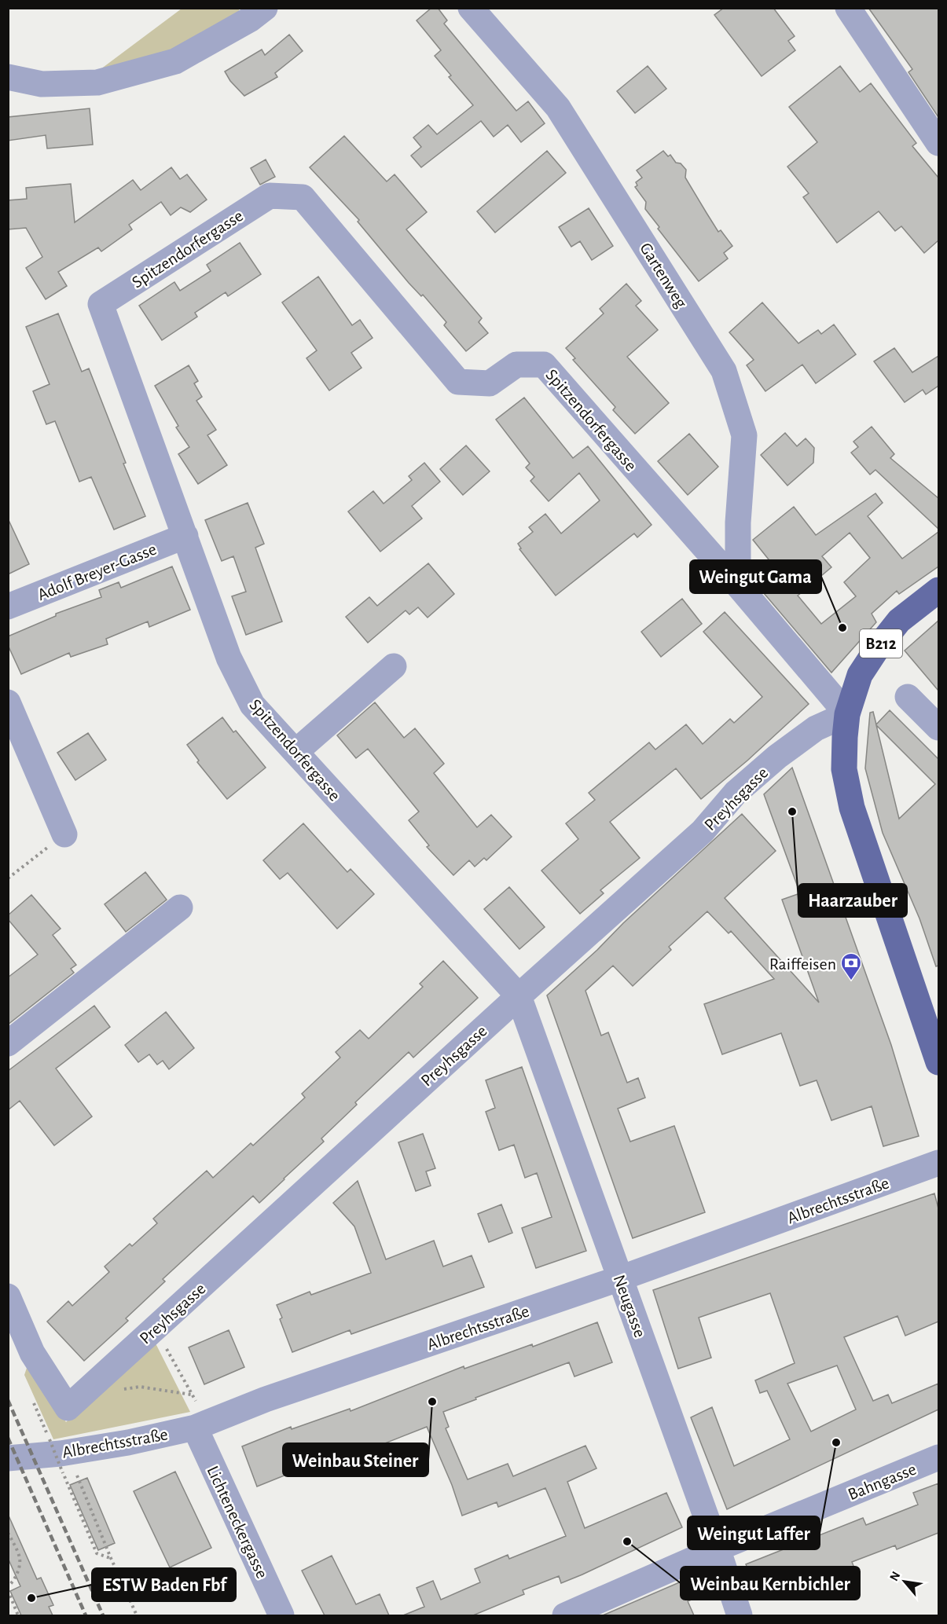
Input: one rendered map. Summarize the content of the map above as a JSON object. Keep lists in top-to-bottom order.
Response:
{
  "streets": {
    "main road": ["B212"],
    "street": [
      "Spitzendorfergasse",
      "Gartenweg",
      "Adolf Breyer-Gasse",
      "Preyhsgasse",
      "Albrechtsstraße",
      "Neugasse",
      "Bahngasse",
      "Lichteneckergasse"
    ]
  },
  "crossings": [
    ["Spitzendorfergasse", "Gartenweg"],
    ["Spitzendorfergasse", "Adolf Breyer-Gasse"],
    ["Spitzendorfergasse", "B212"],
    ["Spitzendorfergasse", "Preyhsgasse"],
    ["Spitzendorfergasse", "Neugasse"],
    ["B212", "Preyhsgasse"],
    ["Preyhsgasse", "Neugasse"],
    ["Albrechtsstraße", "Neugasse"],
    ["Albrechtsstraße", "Lichteneckergasse"],
    ["Neugasse", "Bahngasse"]
  ],
  "places": {
    "other": [
      "Weingut Gama",
      "Haarzauber",
      "Weinbau Steiner",
      "Weingut Laffer",
      "Weinbau Kernbichler",
      "ESTW Baden Fbf"
    ],
    "bank": ["Raiffeisen"]
  },
  "north": "top left"
}
